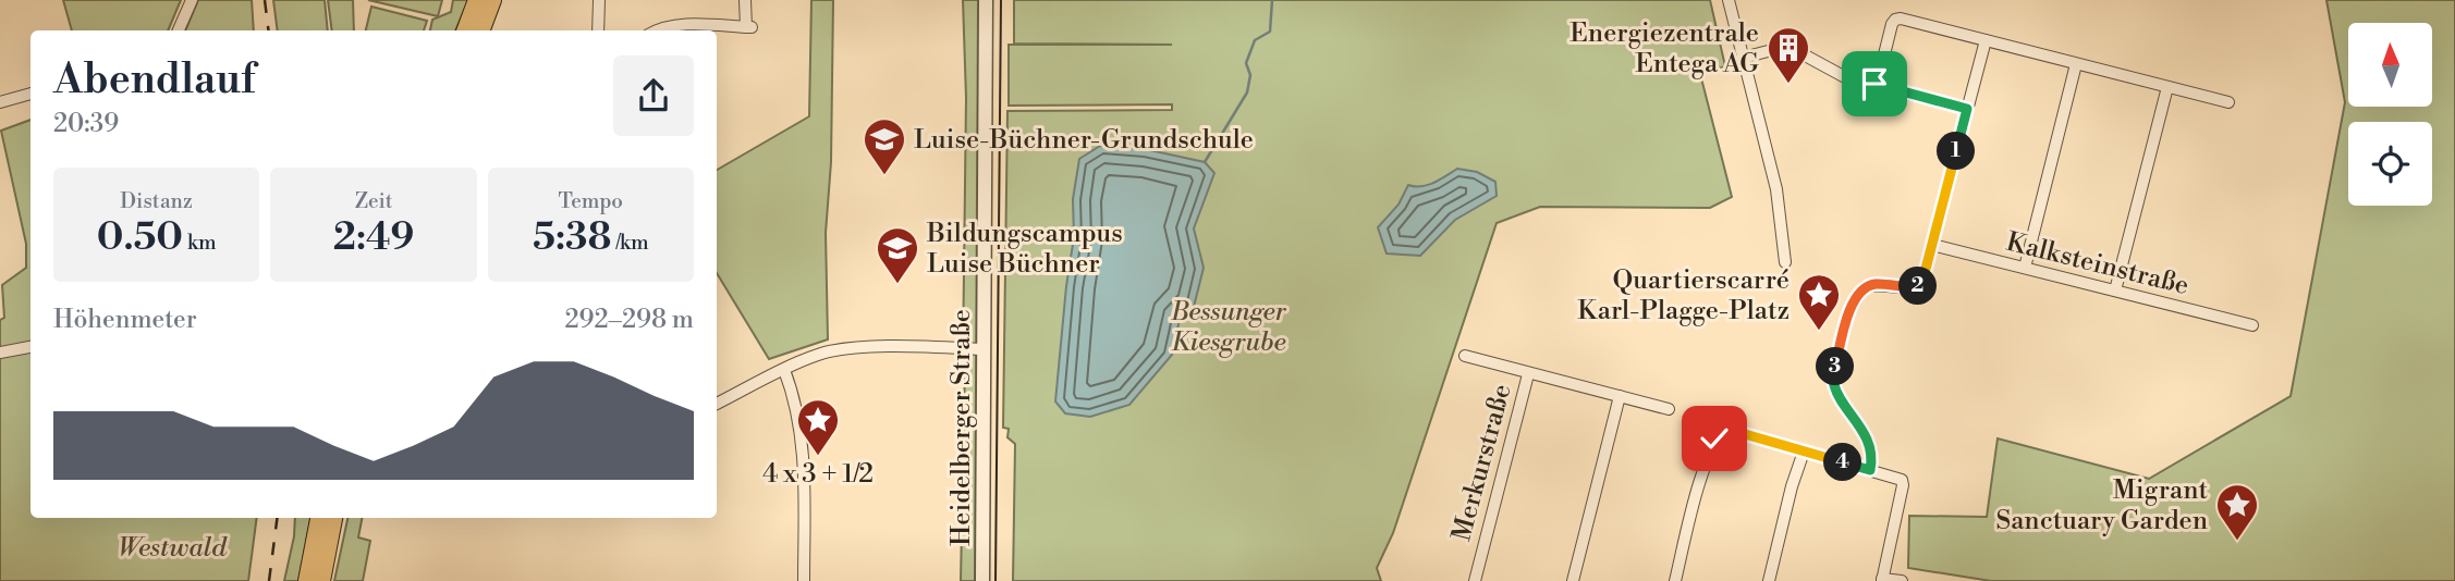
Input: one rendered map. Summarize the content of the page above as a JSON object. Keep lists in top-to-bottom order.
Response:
{
  "streets": {
    "street": ["Kalksteinstraße", "Heidelberger Straße", "Merkurstraße"]
  },
  "parks": ["Bessunger Kiesgrube", "Westwald"],
  "places": {
    "building": ["Energiezentrale Entega AG"],
    "school or university": ["Luise-Büchner-Grundschule", "Bildungscampus Luise Büchner"],
    "place": ["Quartierscarré Karl-Plagge-Platz", "4 x 3 + 1/2", "Migrant Sanctuary Garden"]
  },
  "north": "top",
  "page": {
    "heading": ["Abendlauf", "20:39"],
    "pins": [
      "1",
      "2",
      "3",
      "4"
    ],
    "stats": [
      ["Distanz", "0.50 km"],
      ["Zeit", "2:49"],
      ["Tempo", "5:38 /km"]
    ],
    "chart": ["Höhenmeter", "292–298 m"]
  }
}
